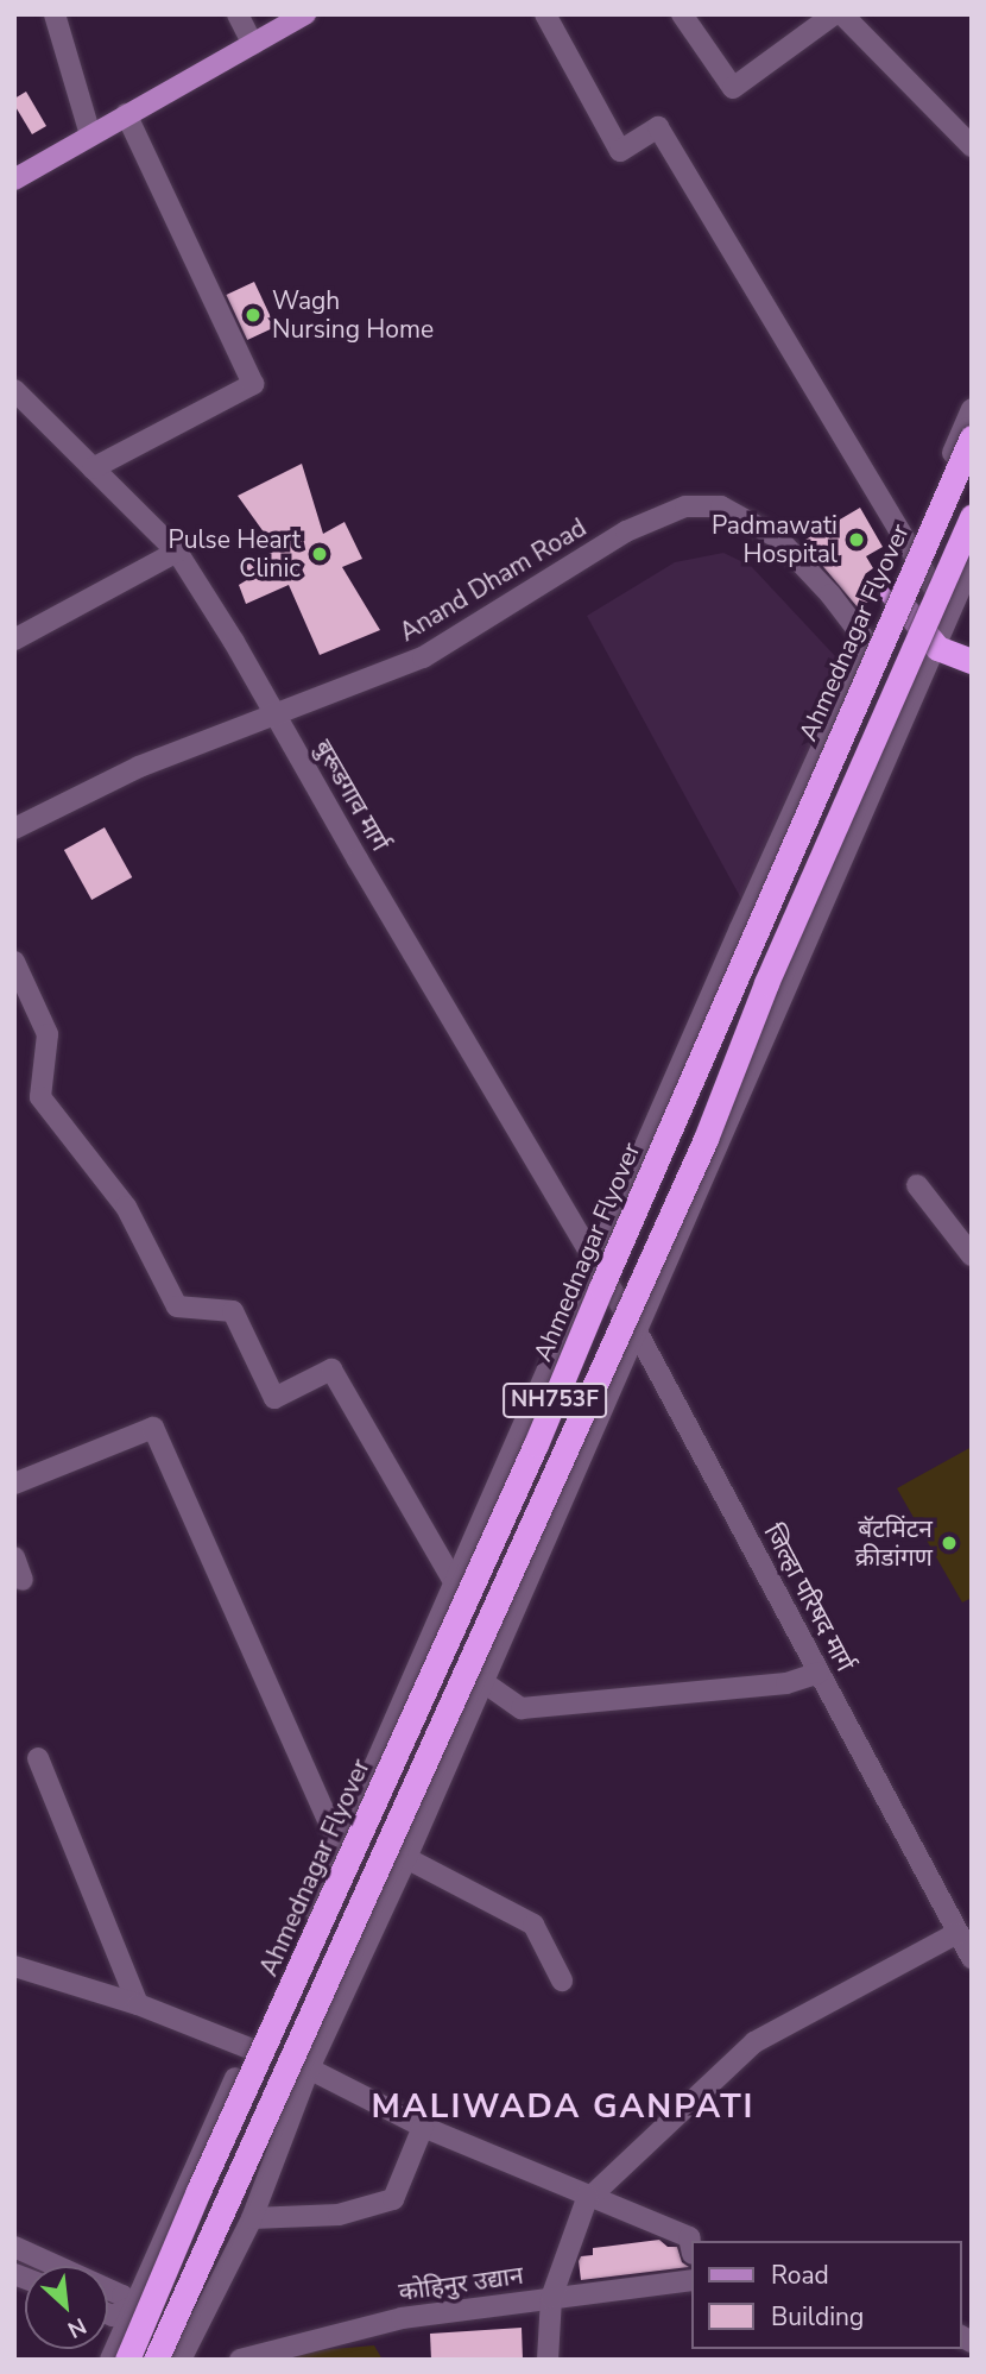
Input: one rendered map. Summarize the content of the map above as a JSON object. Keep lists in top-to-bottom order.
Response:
{
  "streets": {
    "highway": ["Ahmednagar Flyover", "NH753F"],
    "street": [
      "Anand Dham Road",
      "बुरूडगाव मार्ग",
      "जिल्हा परिषद मार्ग",
      "कोहिनुर उद्यान"
    ]
  },
  "crossings": [
    ["Anand Dham Road", "बुरूडगाव मार्ग"],
    ["बुरूडगाव मार्ग", "जिल्हा परिषद मार्ग"]
  ],
  "districts": ["MALIWADA GANPATI"],
  "places": [
    "Wagh Nursing Home",
    "Padmawati Hospital",
    "Pulse Heart Clinic",
    "बॅटमिंटन क्रीडांगण"
  ],
  "legend": ["Road", "Building"],
  "north": "bottom right"
}
